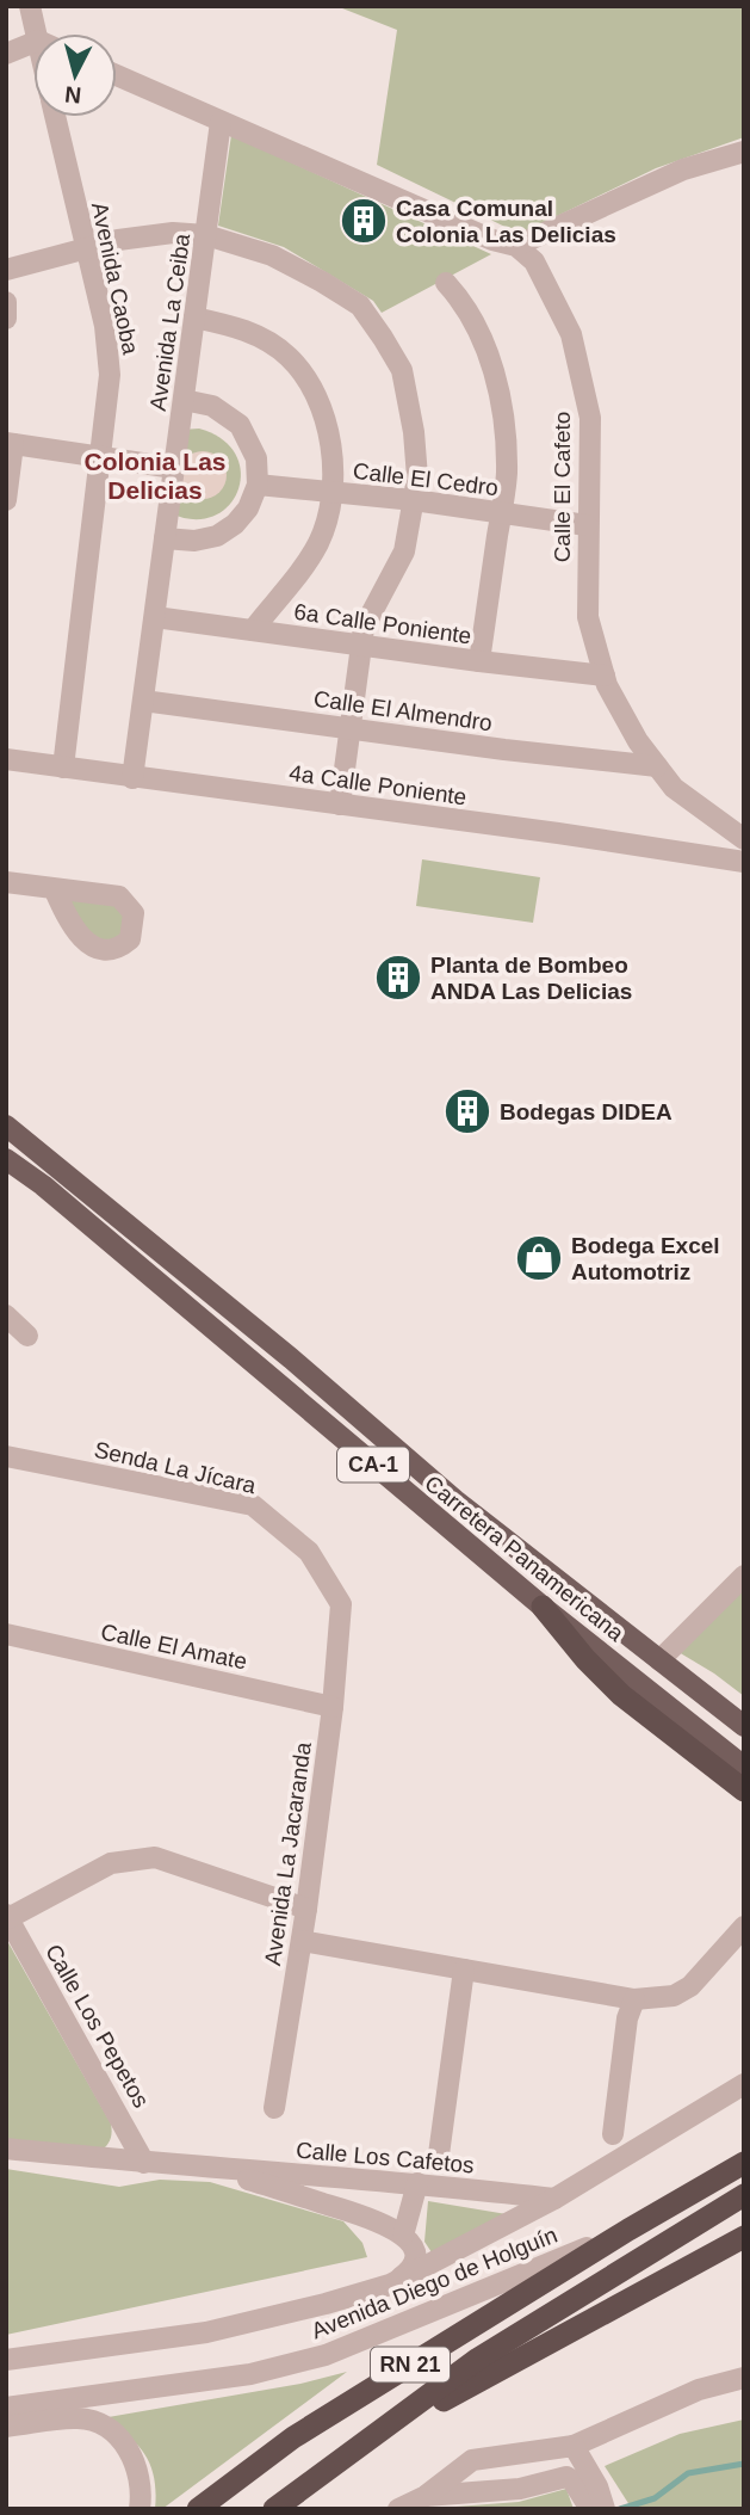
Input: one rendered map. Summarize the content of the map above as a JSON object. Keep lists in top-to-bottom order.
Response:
{
  "streets": {
    "highway": ["RN 21"],
    "main road": ["CA-1", "Carretera Panamericana"],
    "street": [
      "Avenida Caoba",
      "Avenida La Ceiba",
      "Calle El Cedro",
      "Calle El Cafeto",
      "6a Calle Poniente",
      "Calle El Almendro",
      "4a Calle Poniente",
      "Senda La Jícara",
      "Calle El Amate",
      "Avenida La Jacaranda",
      "Calle Los Pepetos",
      "Calle Los Cafetos",
      "Avenida Diego de Holguín"
    ]
  },
  "crossings": [
    ["Avenida Caoba", "4a Calle Poniente"],
    ["Avenida La Ceiba", "6a Calle Poniente"],
    ["Avenida La Ceiba", "Calle El Almendro"],
    ["Avenida La Ceiba", "4a Calle Poniente"],
    ["Calle El Cedro", "Calle El Cafeto"],
    ["Calle El Cafeto", "6a Calle Poniente"],
    ["Calle El Cafeto", "Calle El Almendro"],
    ["Senda La Jícara", "Avenida La Jacaranda"],
    ["Calle El Amate", "Avenida La Jacaranda"],
    ["Calle Los Pepetos", "Calle Los Cafetos"],
    ["Avenida Diego de Holguín", "RN 21"]
  ],
  "districts": ["Colonia Las Delicias"],
  "places": {
    "building": ["Casa Comunal Colonia Las Delicias", "Planta de Bombeo ANDA Las Delicias", "Bodegas DIDEA"],
    "shop": ["Bodega Excel Automotriz"]
  },
  "north": "bottom"
}
